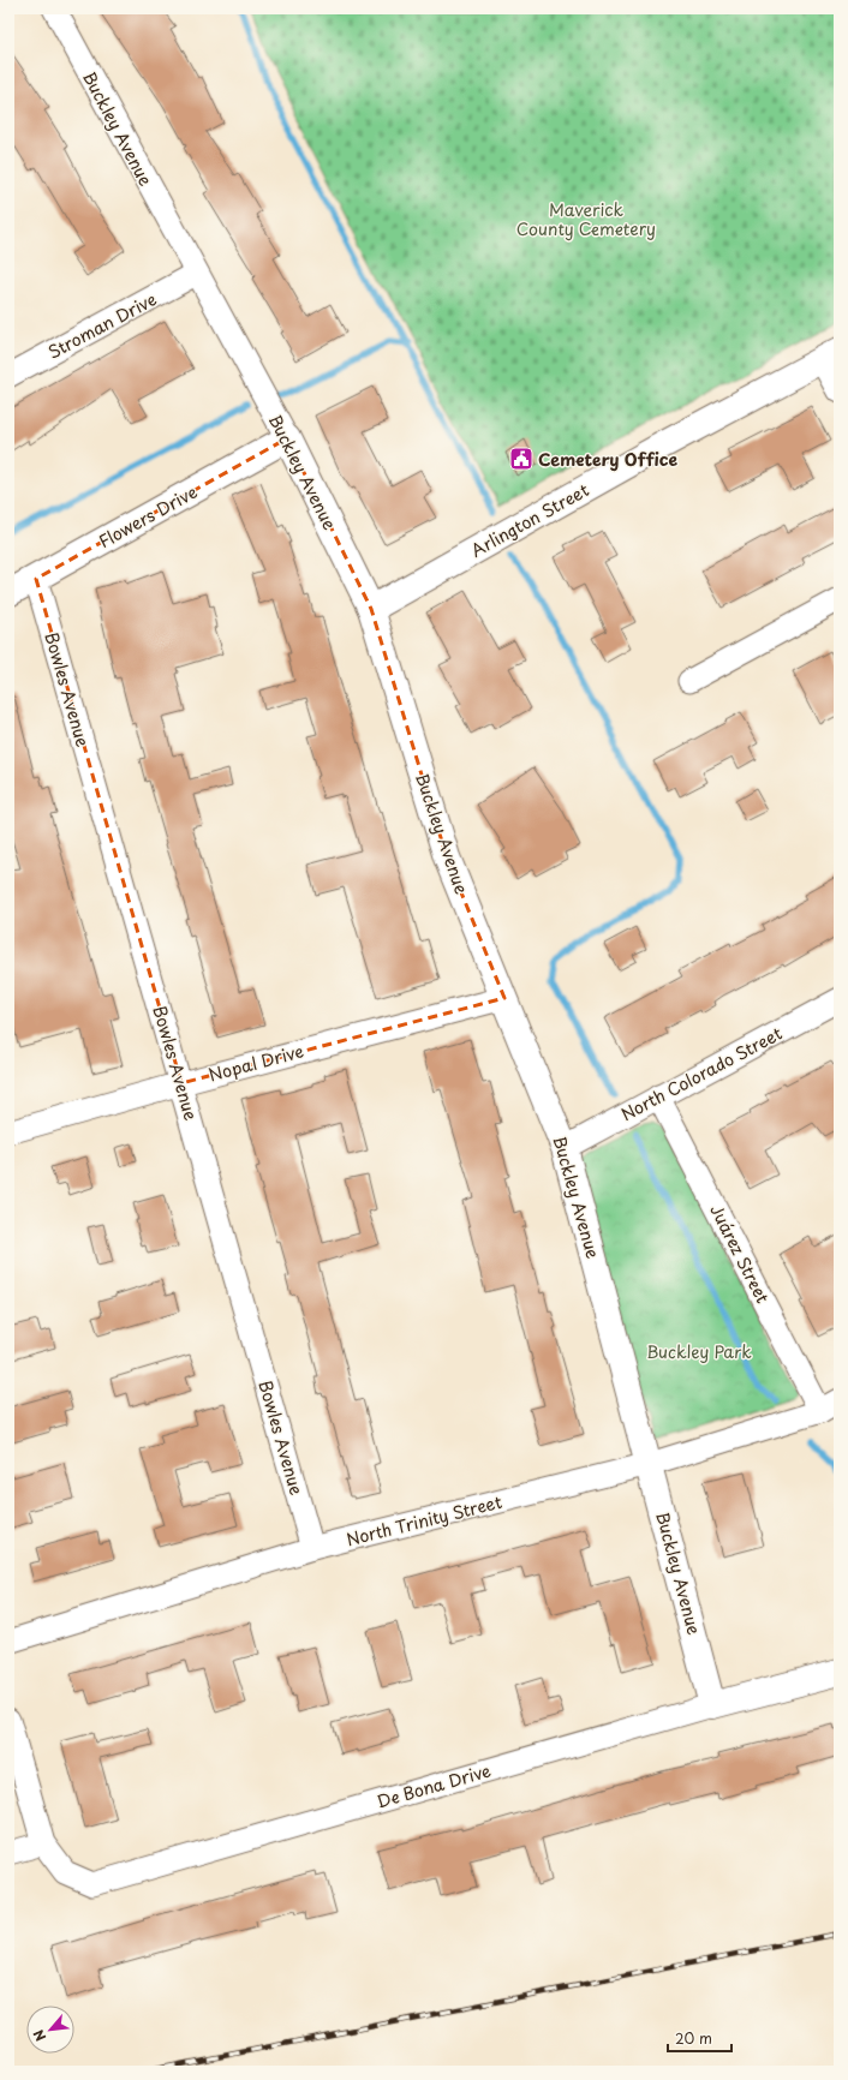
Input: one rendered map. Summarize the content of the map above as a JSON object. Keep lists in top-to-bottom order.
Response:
{
  "streets": {
    "street": [
      "Buckley Avenue",
      "Stroman Drive",
      "Flowers Drive",
      "Arlington Street",
      "Bowles Avenue",
      "Nopal Drive",
      "North Colorado Street",
      "Juárez Street",
      "North Trinity Street",
      "De Bona Drive"
    ]
  },
  "crossings": [
    ["Buckley Avenue", "Stroman Drive"],
    ["Buckley Avenue", "Flowers Drive"],
    ["Buckley Avenue", "Arlington Street"],
    ["Buckley Avenue", "Nopal Drive"],
    ["Buckley Avenue", "North Colorado Street"],
    ["Buckley Avenue", "North Trinity Street"],
    ["Buckley Avenue", "De Bona Drive"],
    ["Flowers Drive", "Bowles Avenue"],
    ["Bowles Avenue", "Nopal Drive"],
    ["Bowles Avenue", "North Trinity Street"],
    ["North Colorado Street", "Juárez Street"],
    ["Juárez Street", "North Trinity Street"]
  ],
  "parks": ["Maverick County Cemetery", "Buckley Park"],
  "places": {
    "public building": ["Cemetery Office"]
  },
  "scale_bar": "20 m",
  "north": "bottom left"
}
